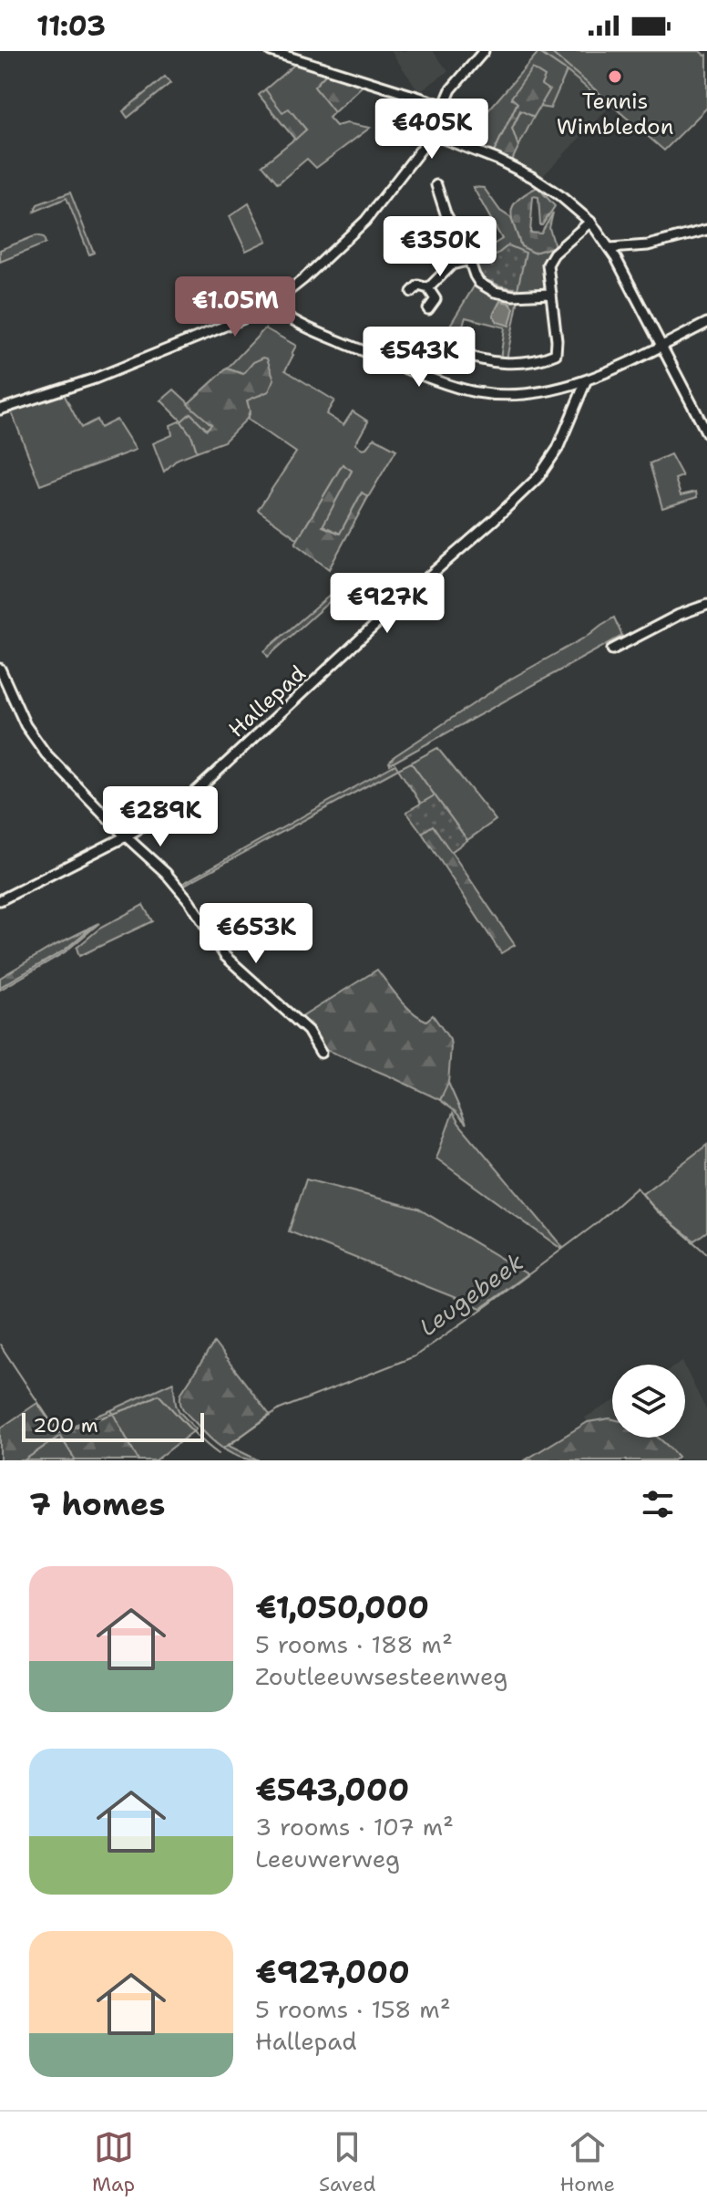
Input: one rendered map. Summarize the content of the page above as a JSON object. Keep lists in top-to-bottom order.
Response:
{
  "streets": {
    "street": ["Hallepad"]
  },
  "water": ["Leugebeek"],
  "places": ["Tennis Wimbledon"],
  "scale_bar": "200 m",
  "page": {
    "status": "11:03",
    "price": [
      "€405K",
      "€350K",
      "€1.05M",
      "€543K",
      "€927K",
      "€289K",
      "€653K"
    ],
    "scale": "200 m",
    "heading": "7 homes",
    "list": [
      {
        "name": "€1,050,000",
        "note": "5 rooms · 188 m² · Zoutleeuwsesteenweg"
      },
      {
        "name": "€543,000",
        "note": "3 rooms · 107 m² · Leeuwerweg"
      },
      {
        "name": "€927,000",
        "note": "5 rooms · 158 m² · Hallepad"
      }
    ],
    "tabs": ["Map", "Saved", "Home"]
  }
}
